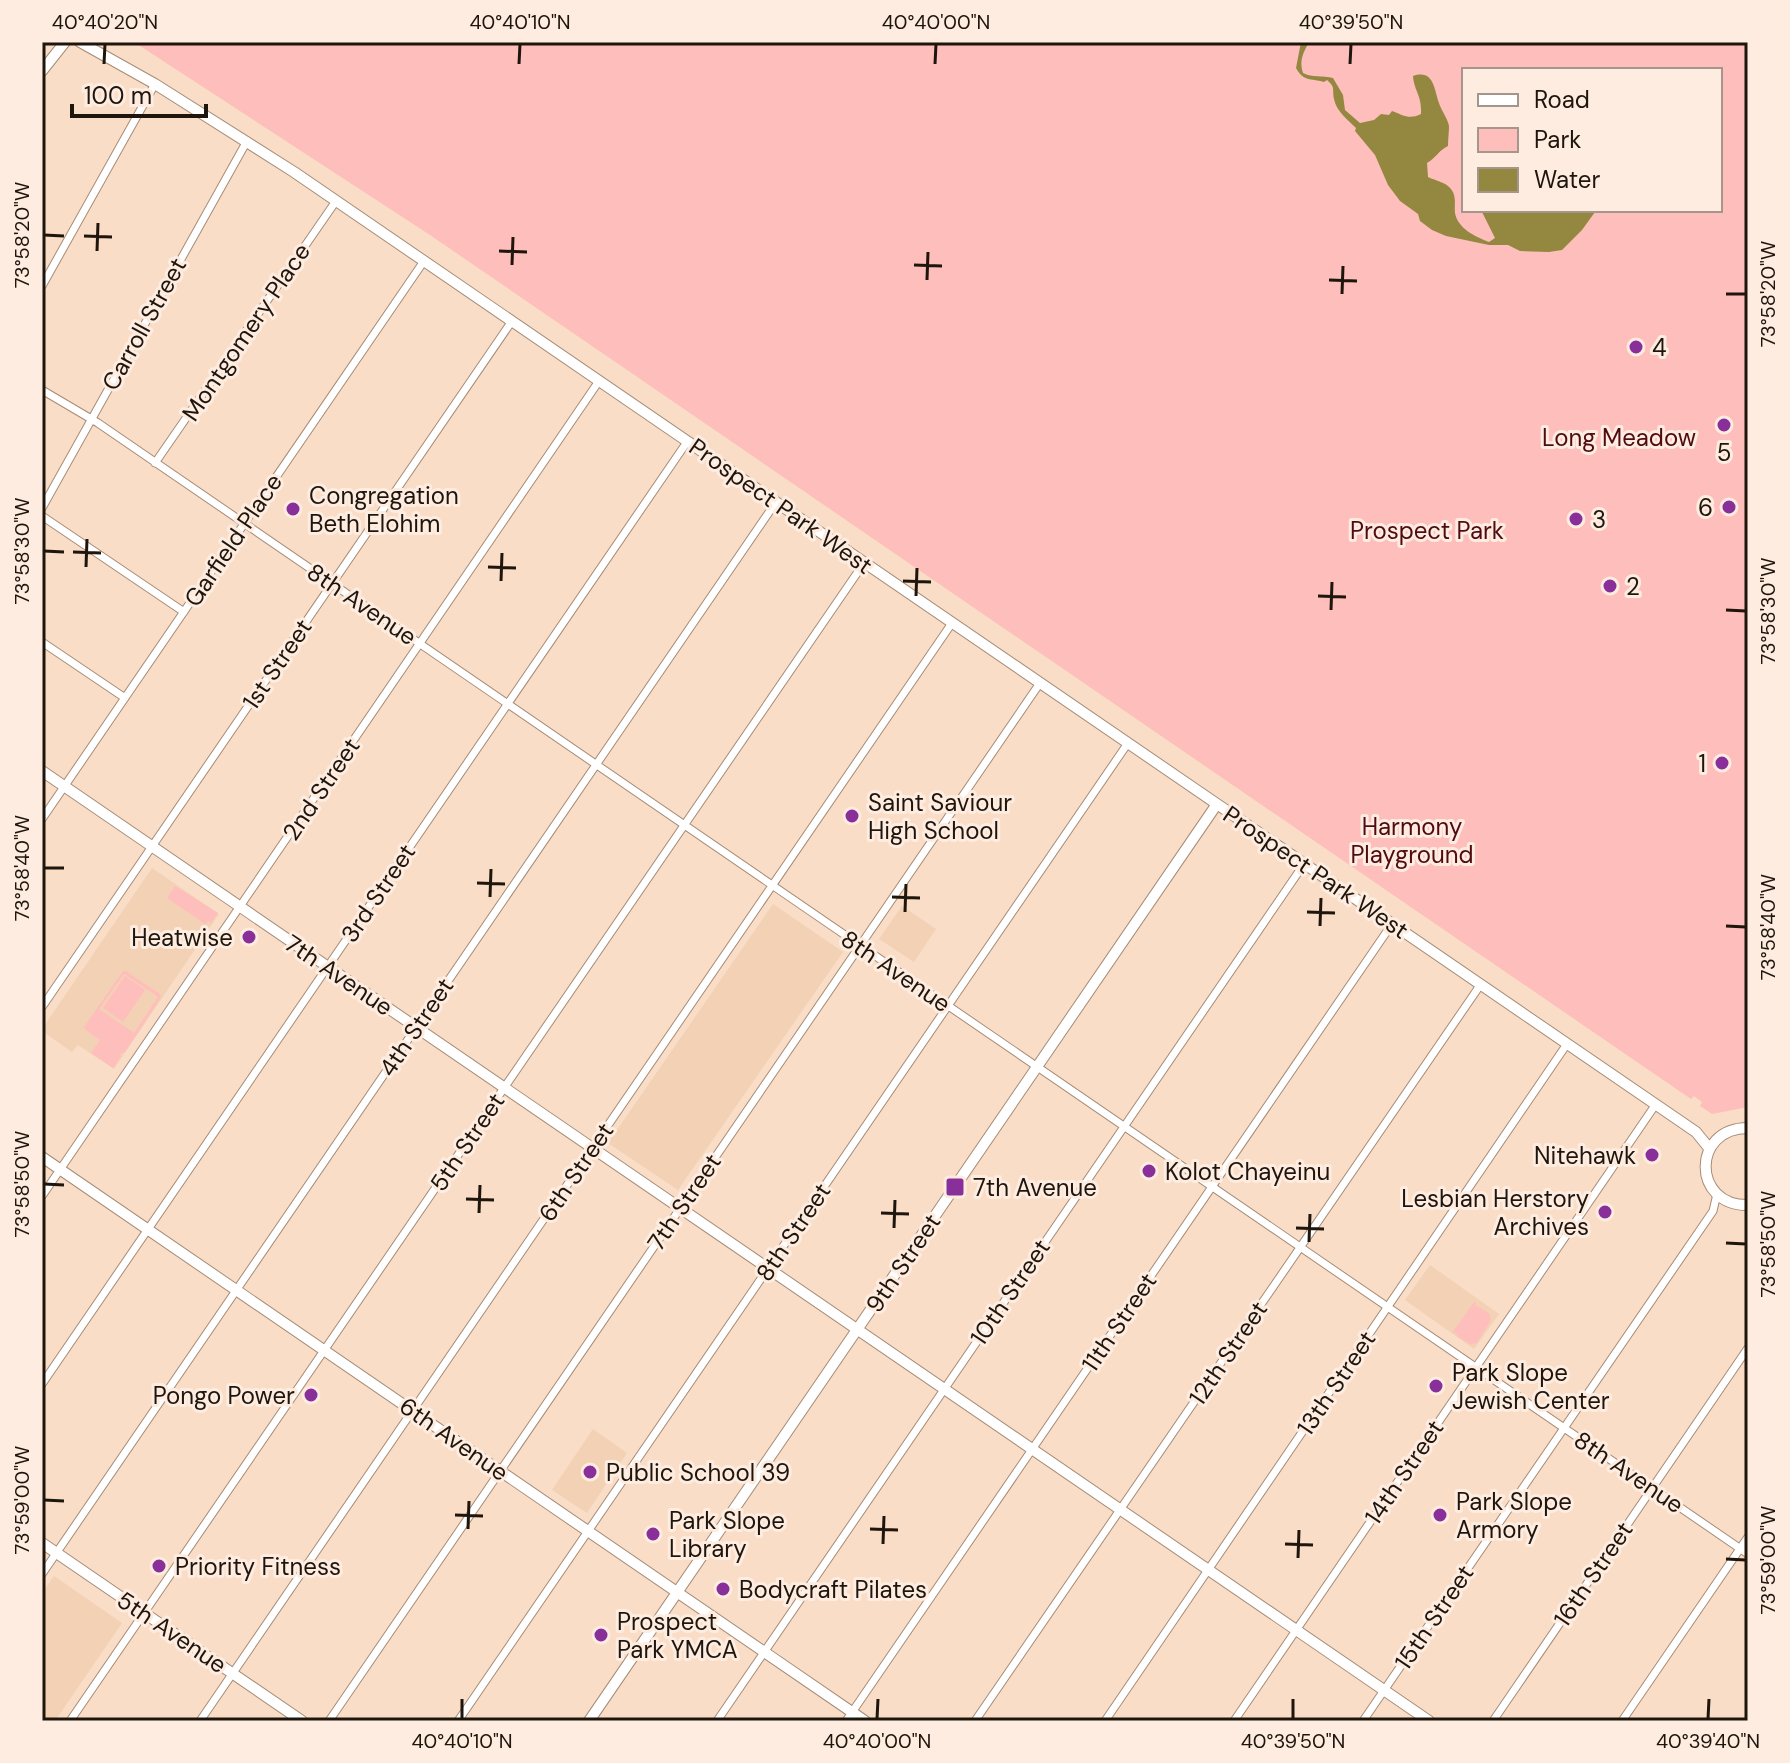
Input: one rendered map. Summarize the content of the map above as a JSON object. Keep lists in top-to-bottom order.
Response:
{
  "streets": {
    "street": [
      "Carroll Street",
      "Montgomery Place",
      "Prospect Park West",
      "Garfield Place",
      "8th Avenue",
      "1st Street",
      "2nd Street",
      "3rd Street",
      "7th Avenue",
      "4th Street",
      "5th Street",
      "6th Street",
      "7th Street",
      "8th Street",
      "9th Street",
      "10th Street",
      "11th Street",
      "12th Street",
      "13th Street",
      "6th Avenue",
      "14th Street",
      "16th Street",
      "15th Street",
      "5th Avenue"
    ]
  },
  "crossings": [
    ["Carroll Street", "Prospect Park West"],
    ["Carroll Street", "8th Avenue"],
    ["Montgomery Place", "Prospect Park West"],
    ["Montgomery Place", "8th Avenue"],
    ["Prospect Park West", "Garfield Place"],
    ["Prospect Park West", "1st Street"],
    ["Prospect Park West", "2nd Street"],
    ["Prospect Park West", "3rd Street"],
    ["Prospect Park West", "4th Street"],
    ["Prospect Park West", "5th Street"],
    ["Prospect Park West", "6th Street"],
    ["Prospect Park West", "7th Street"],
    ["Prospect Park West", "8th Street"],
    ["Prospect Park West", "9th Street"],
    ["Prospect Park West", "10th Street"],
    ["Prospect Park West", "11th Street"],
    ["Prospect Park West", "12th Street"],
    ["Prospect Park West", "13th Street"],
    ["Prospect Park West", "14th Street"],
    ["Garfield Place", "8th Avenue"],
    ["Garfield Place", "7th Avenue"],
    ["8th Avenue", "1st Street"],
    ["8th Avenue", "2nd Street"],
    ["8th Avenue", "3rd Street"],
    ["8th Avenue", "4th Street"],
    ["8th Avenue", "5th Street"],
    ["8th Avenue", "6th Street"],
    ["8th Avenue", "7th Street"],
    ["8th Avenue", "8th Street"],
    ["8th Avenue", "9th Street"],
    ["8th Avenue", "10th Street"],
    ["8th Avenue", "11th Street"],
    ["8th Avenue", "12th Street"],
    ["8th Avenue", "13th Street"],
    ["8th Avenue", "14th Street"],
    ["8th Avenue", "16th Street"],
    ["8th Avenue", "15th Street"],
    ["1st Street", "7th Avenue"],
    ["2nd Street", "7th Avenue"],
    ["2nd Street", "6th Avenue"],
    ["3rd Street", "7th Avenue"],
    ["3rd Street", "6th Avenue"],
    ["7th Avenue", "4th Street"],
    ["7th Avenue", "5th Street"],
    ["7th Avenue", "6th Street"],
    ["7th Avenue", "7th Street"],
    ["7th Avenue", "8th Street"],
    ["7th Avenue", "9th Street"],
    ["7th Avenue", "10th Street"],
    ["7th Avenue", "11th Street"],
    ["7th Avenue", "12th Street"],
    ["7th Avenue", "13th Street"],
    ["7th Avenue", "14th Street"],
    ["7th Avenue", "15th Street"],
    ["4th Street", "6th Avenue"],
    ["4th Street", "5th Avenue"],
    ["5th Street", "6th Avenue"],
    ["5th Street", "5th Avenue"],
    ["6th Street", "6th Avenue"],
    ["6th Street", "5th Avenue"],
    ["7th Street", "6th Avenue"],
    ["8th Street", "6th Avenue"],
    ["9th Street", "6th Avenue"],
    ["10th Street", "6th Avenue"],
    ["11th Street", "6th Avenue"]
  ],
  "parks": ["Long Meadow", "Prospect Park", "Harmony Playground"],
  "places": {
    "other": [
      "4",
      "5",
      "6",
      "Congregation Beth Elohim",
      "3",
      "2",
      "1",
      "Saint Saviour High School",
      "Heatwise",
      "Nitehawk",
      "Kolot Chayeinu",
      "Lesbian Herstory Archives",
      "Park Slope Jewish Center",
      "Pongo Power",
      "Public School 39",
      "Park Slope Armory",
      "Park Slope Library",
      "Priority Fitness",
      "Bodycraft Pilates",
      "Prospect Park YMCA"
    ],
    "transit": ["7th Avenue"]
  },
  "legend": ["Road", "Park", "Water"],
  "scale_bar": "100 m",
  "coordinates": [
    "40°40'20\"N",
    "40°40'10\"N",
    "40°40'00\"N",
    "40°39'50\"N",
    "73°58'20\"W",
    "73°58'30\"W",
    "73°58'40\"W",
    "73°58'50\"W",
    "73°59'00\"W",
    "40°39'40\"N"
  ]
}
